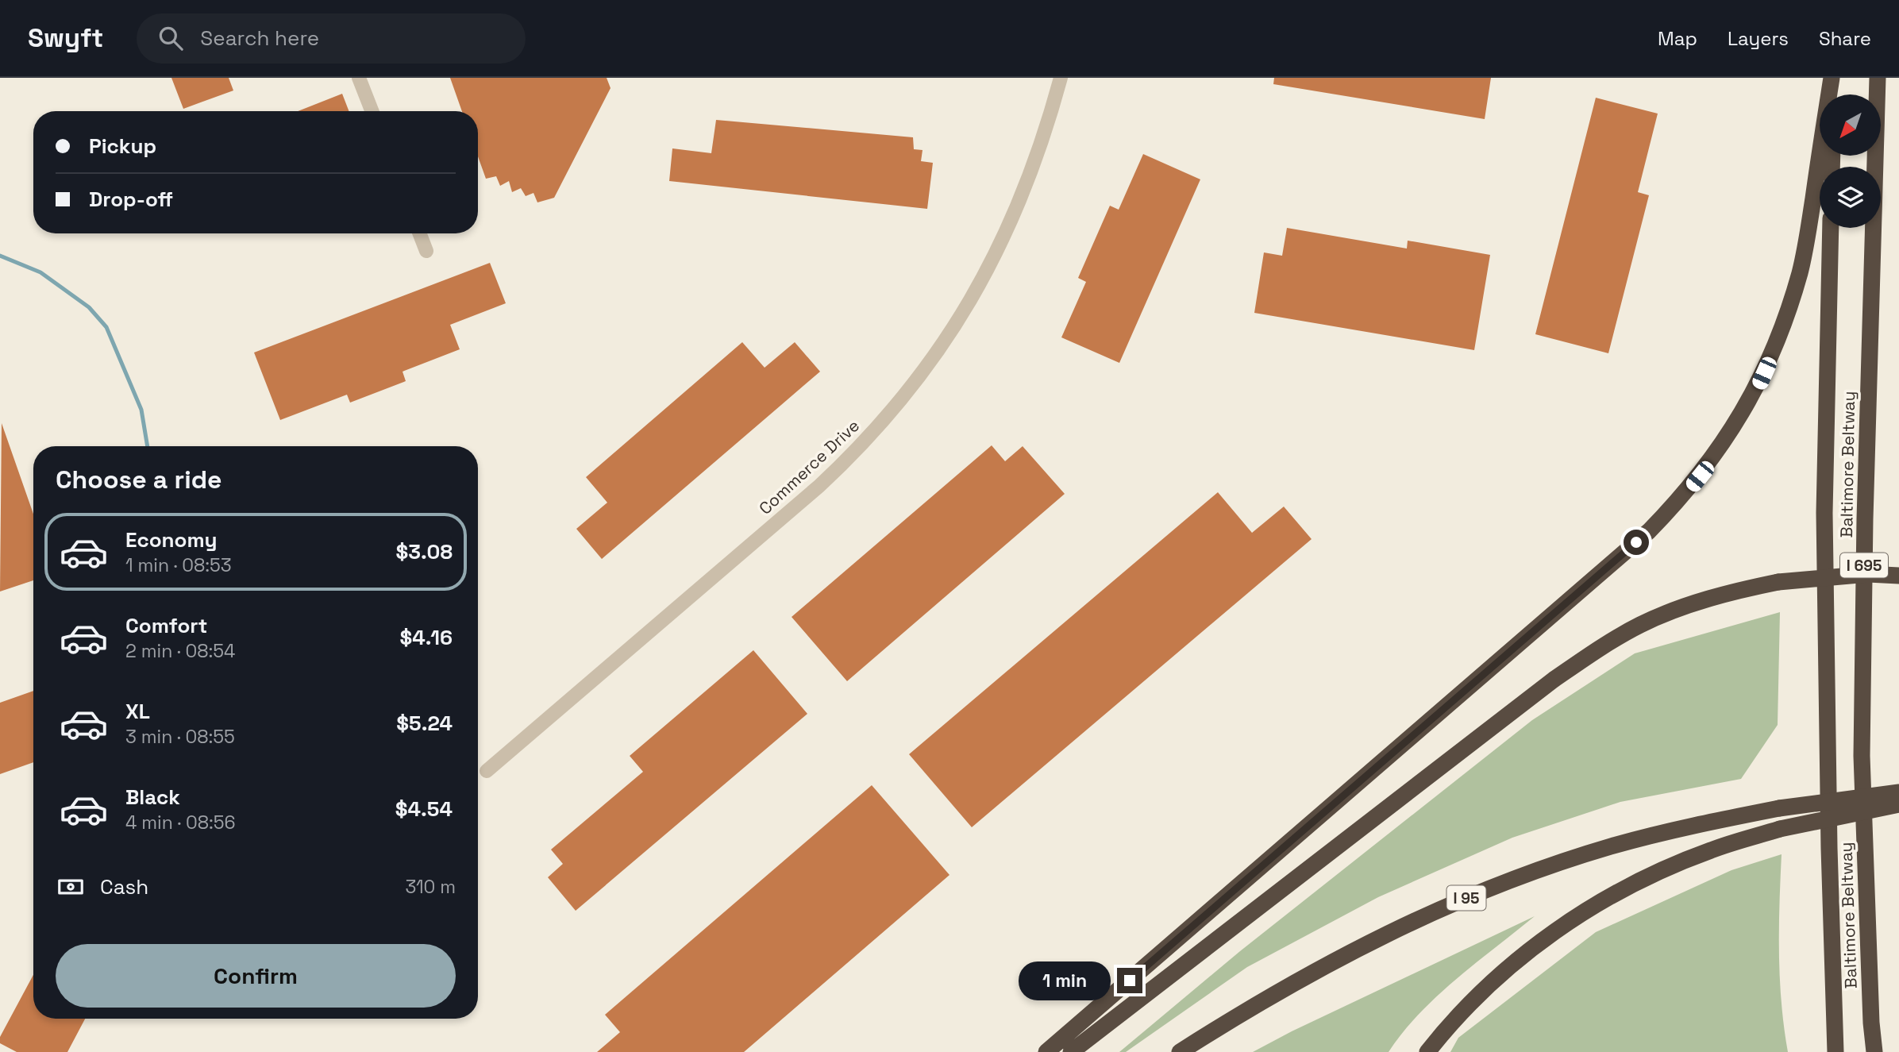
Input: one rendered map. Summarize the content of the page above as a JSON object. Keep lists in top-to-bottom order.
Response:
{
  "streets": {
    "highway": ["Baltimore Beltway", "I 695", "I 95"],
    "street": ["Commerce Drive"]
  },
  "north": "bottom left",
  "page": {
    "header": "Swyft",
    "search": "Search here",
    "nav": ["Map", "Layers", "Share"],
    "banner": ["Pickup", "Drop-off"],
    "heading": "Choose a ride",
    "list": [
      {
        "name": "Economy",
        "note": "1 min · 08:53",
        "value": "$3.08"
      },
      {
        "name": "Comfort",
        "note": "2 min · 08:54",
        "value": "$4.16"
      },
      {
        "name": "XL",
        "note": "3 min · 08:55",
        "value": "$5.24"
      },
      {
        "name": "Black",
        "note": "4 min · 08:56",
        "value": "$4.54"
      }
    ],
    "pay": ["Cash", "310 m"],
    "buttons": "Confirm",
    "bubble": "1 min"
  }
}
